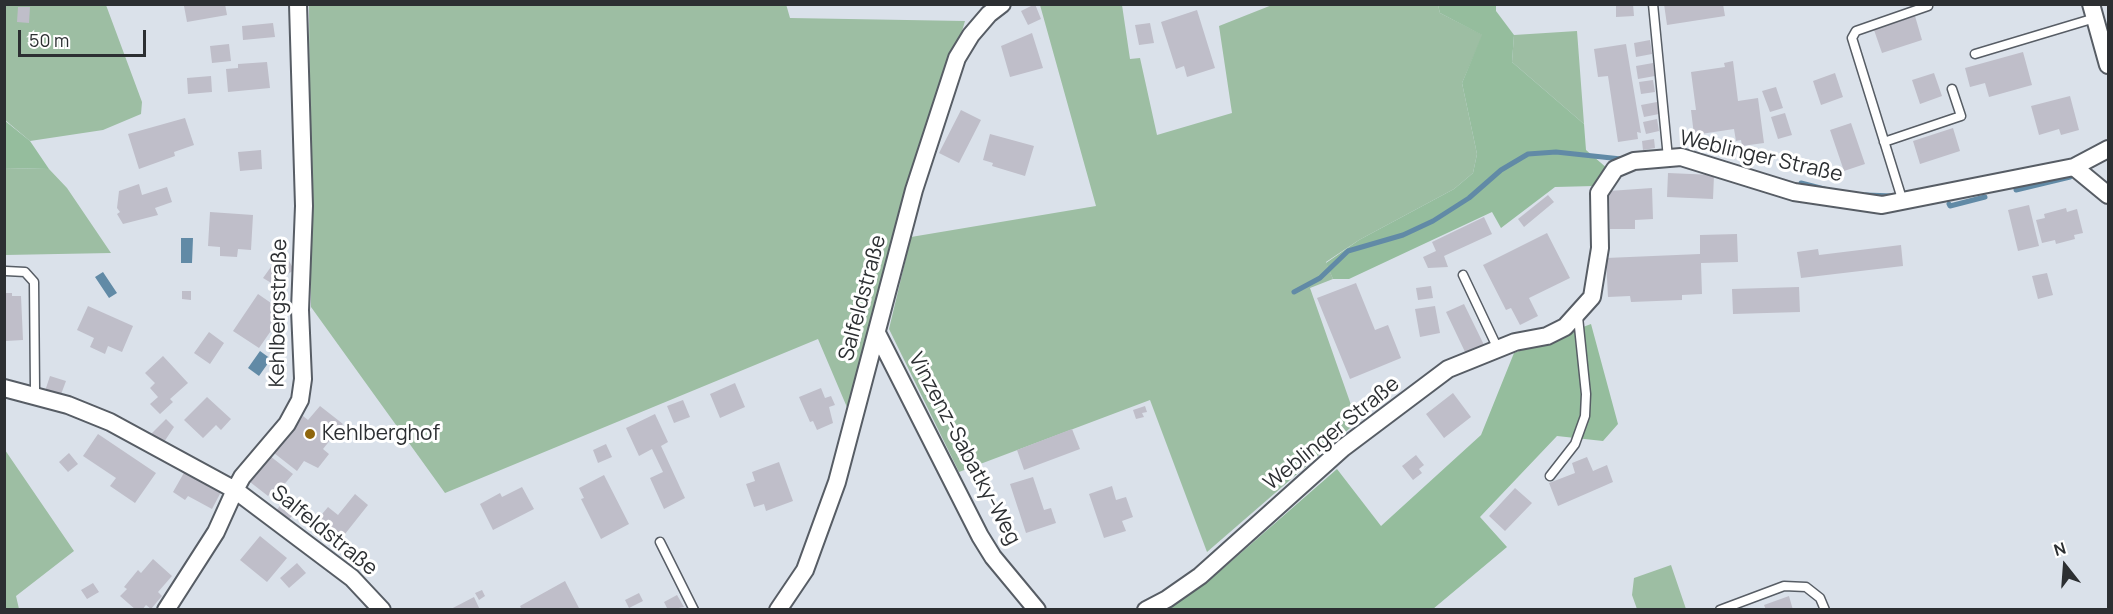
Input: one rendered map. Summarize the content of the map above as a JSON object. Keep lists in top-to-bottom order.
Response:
{
  "streets": {
    "street": [
      "Weblinger Straße",
      "Salfeldstraße",
      "Kehlbergstraße",
      "Vinzenz-Sabatky-Weg"
    ]
  },
  "crossings": [
    ["Salfeldstraße", "Kehlbergstraße"],
    ["Salfeldstraße", "Vinzenz-Sabatky-Weg"]
  ],
  "places": ["Kehlberghof"],
  "scale_bar": "50 m",
  "north": "top"
}
